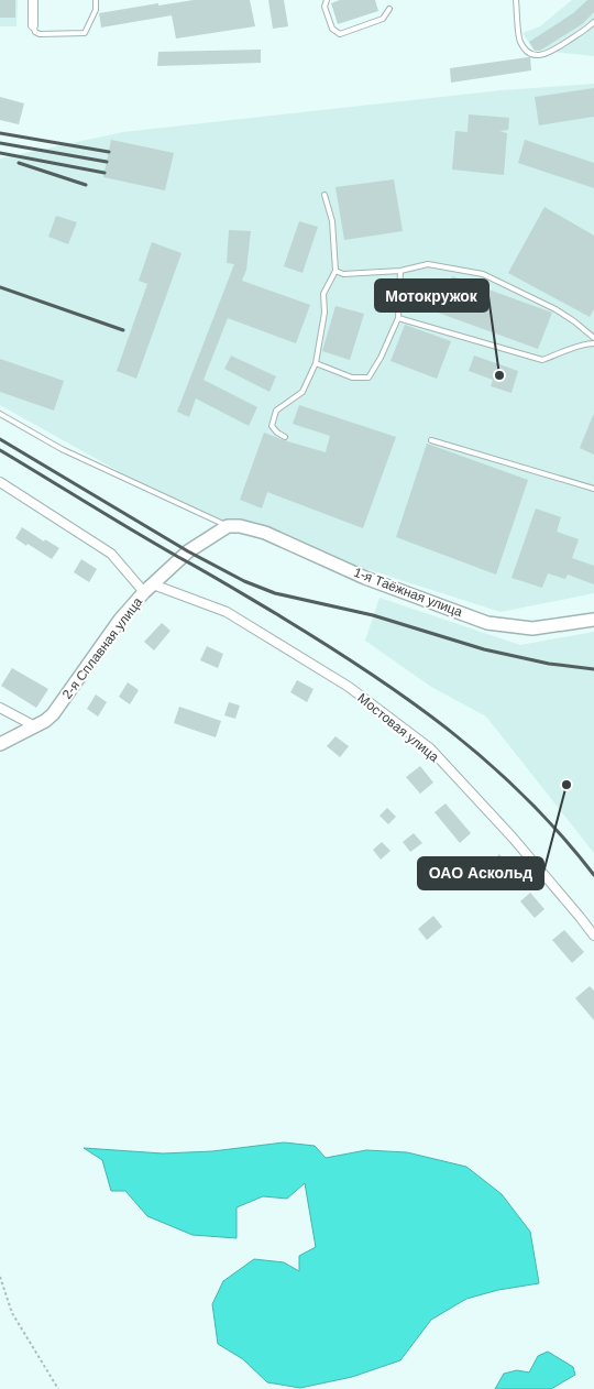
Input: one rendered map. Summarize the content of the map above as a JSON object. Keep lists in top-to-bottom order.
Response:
{
  "streets": {
    "street": ["1-я Таёжная улица", "2-я Сплавная улица", "Мостовая улица"]
  },
  "crossings": [
    ["1-я Таёжная улица", "2-я Сплавная улица"],
    ["2-я Сплавная улица", "Мостовая улица"]
  ],
  "places": ["Мотокружок", "ОАО Аскольд"]
}
